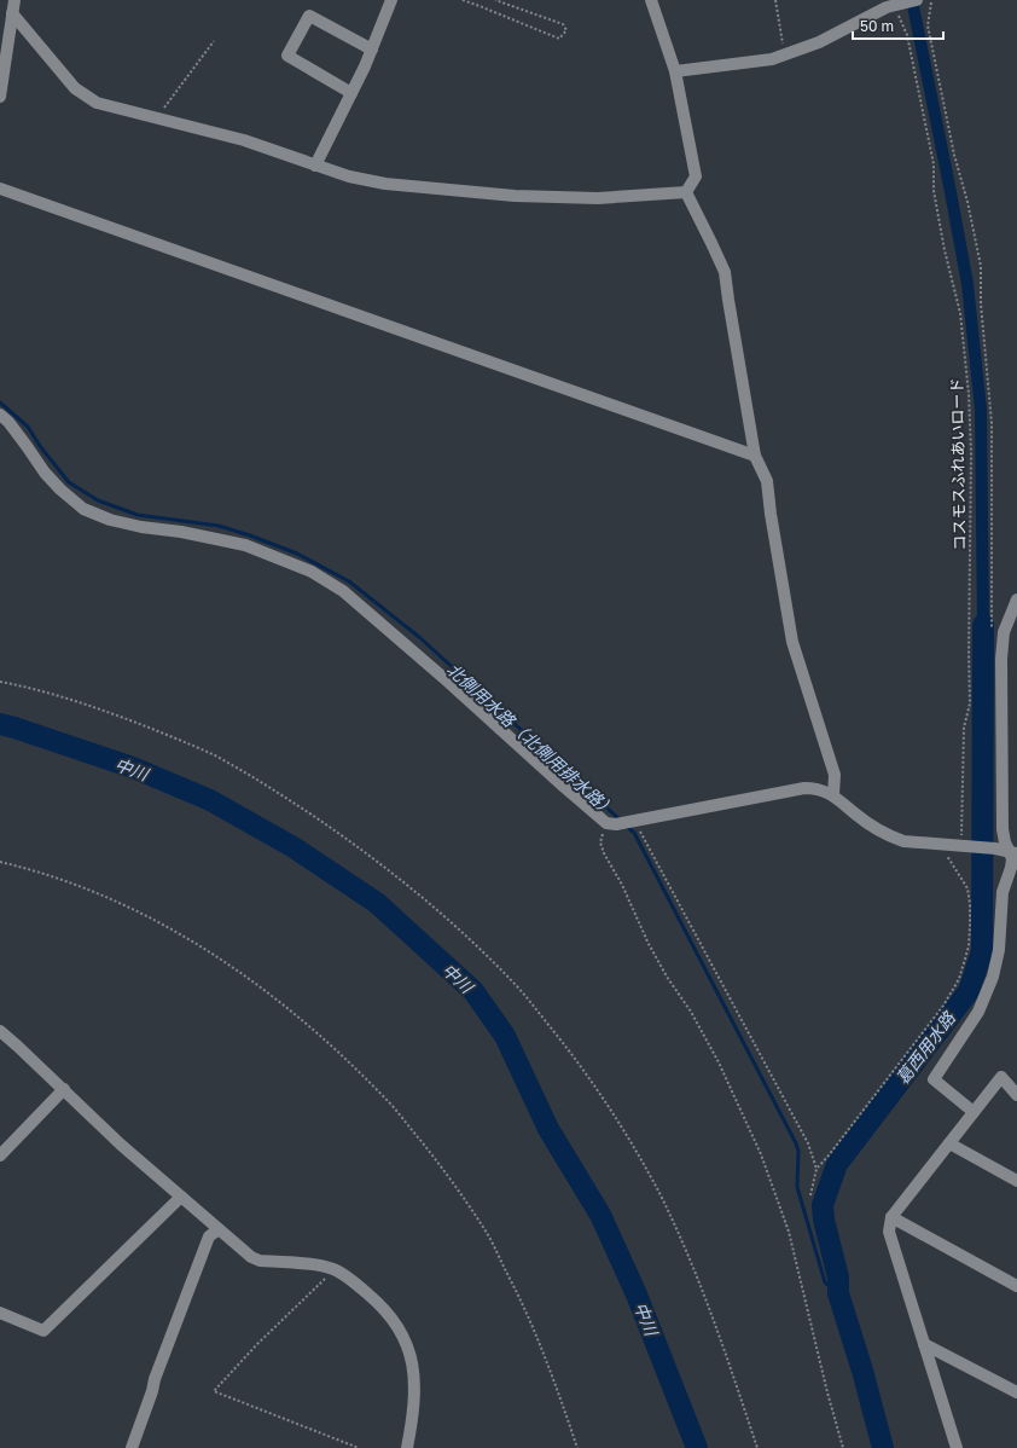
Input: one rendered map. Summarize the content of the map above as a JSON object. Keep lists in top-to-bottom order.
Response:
{
  "streets": {
    "path": ["コスモスふれあいロード"]
  },
  "water": ["北側用水路（北側用排水路）", "中川", "葛西用水路"],
  "scale_bar": "50 m"
}
